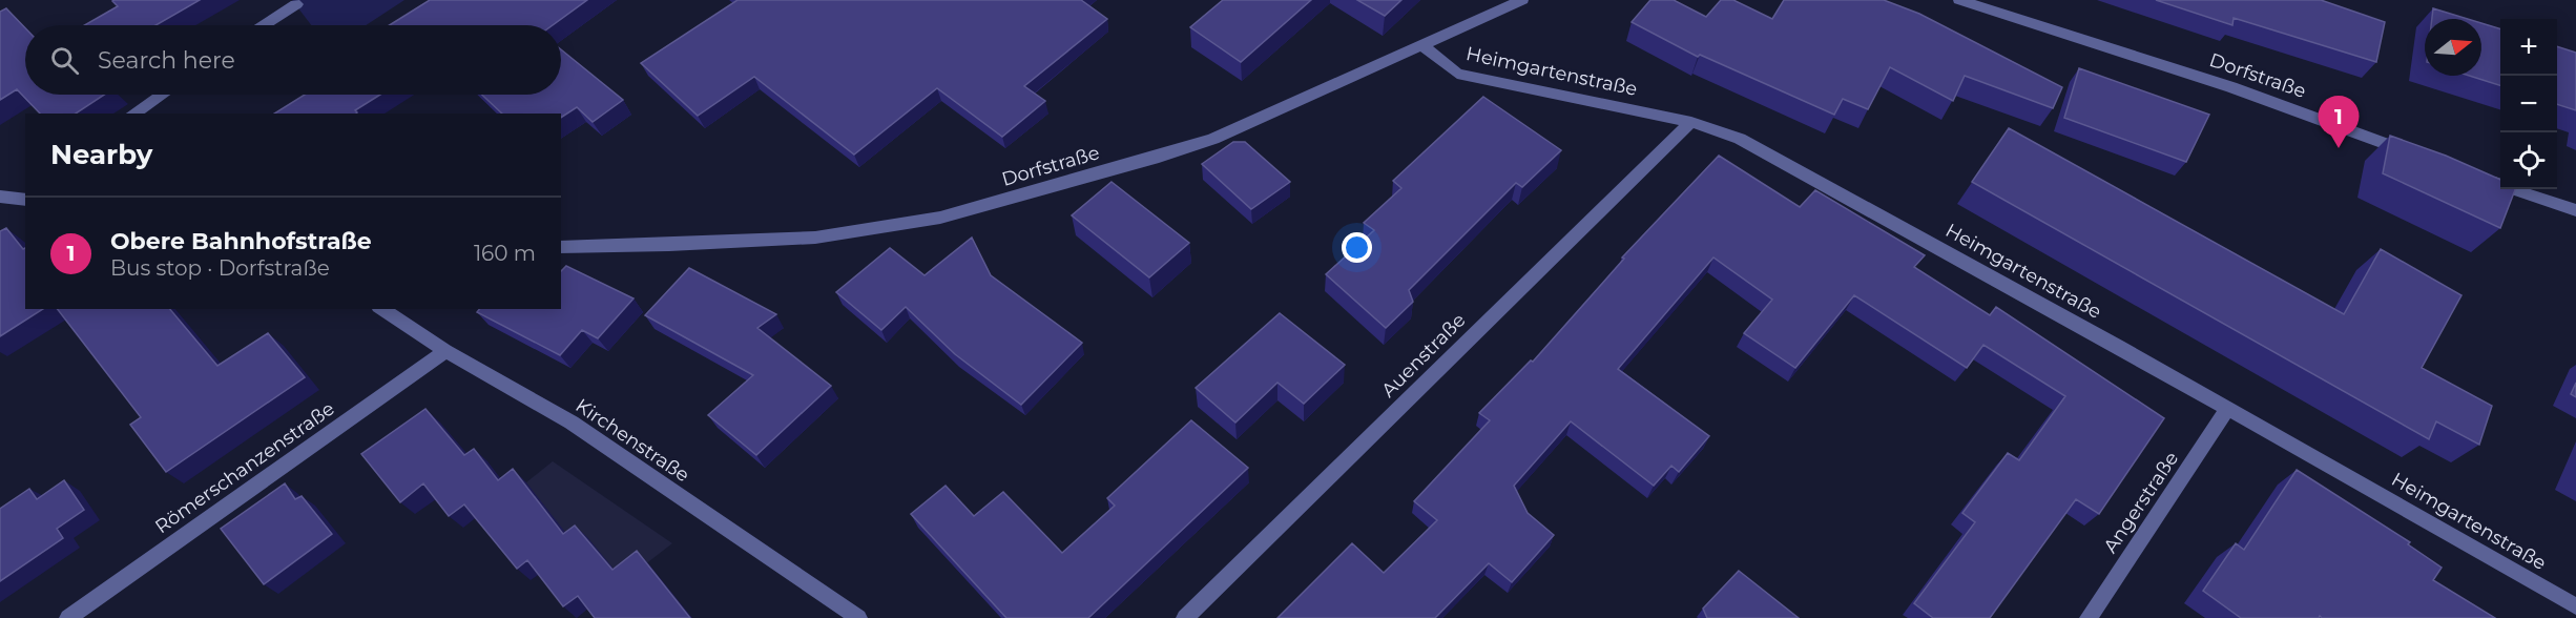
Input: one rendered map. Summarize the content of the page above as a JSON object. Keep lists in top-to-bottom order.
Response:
{
  "streets": {
    "street": [
      "Heimgartenstraße",
      "Dorfstraße",
      "Auenstraße",
      "Kirchenstraße",
      "Römerschanzenstraße",
      "Angerstraße"
    ]
  },
  "crossings": [
    ["Heimgartenstraße", "Dorfstraße"],
    ["Heimgartenstraße", "Auenstraße"],
    ["Heimgartenstraße", "Angerstraße"],
    ["Kirchenstraße", "Römerschanzenstraße"]
  ],
  "north": "right",
  "page": {
    "map_buttons": ["+", "−"],
    "search": "Search here",
    "pins": "1",
    "heading": "Nearby",
    "list": [
      {
        "mark": "1",
        "name": "Obere Bahnhofstraße",
        "note": "Bus stop · Dorfstraße",
        "value": "160 m"
      }
    ]
  }
}
